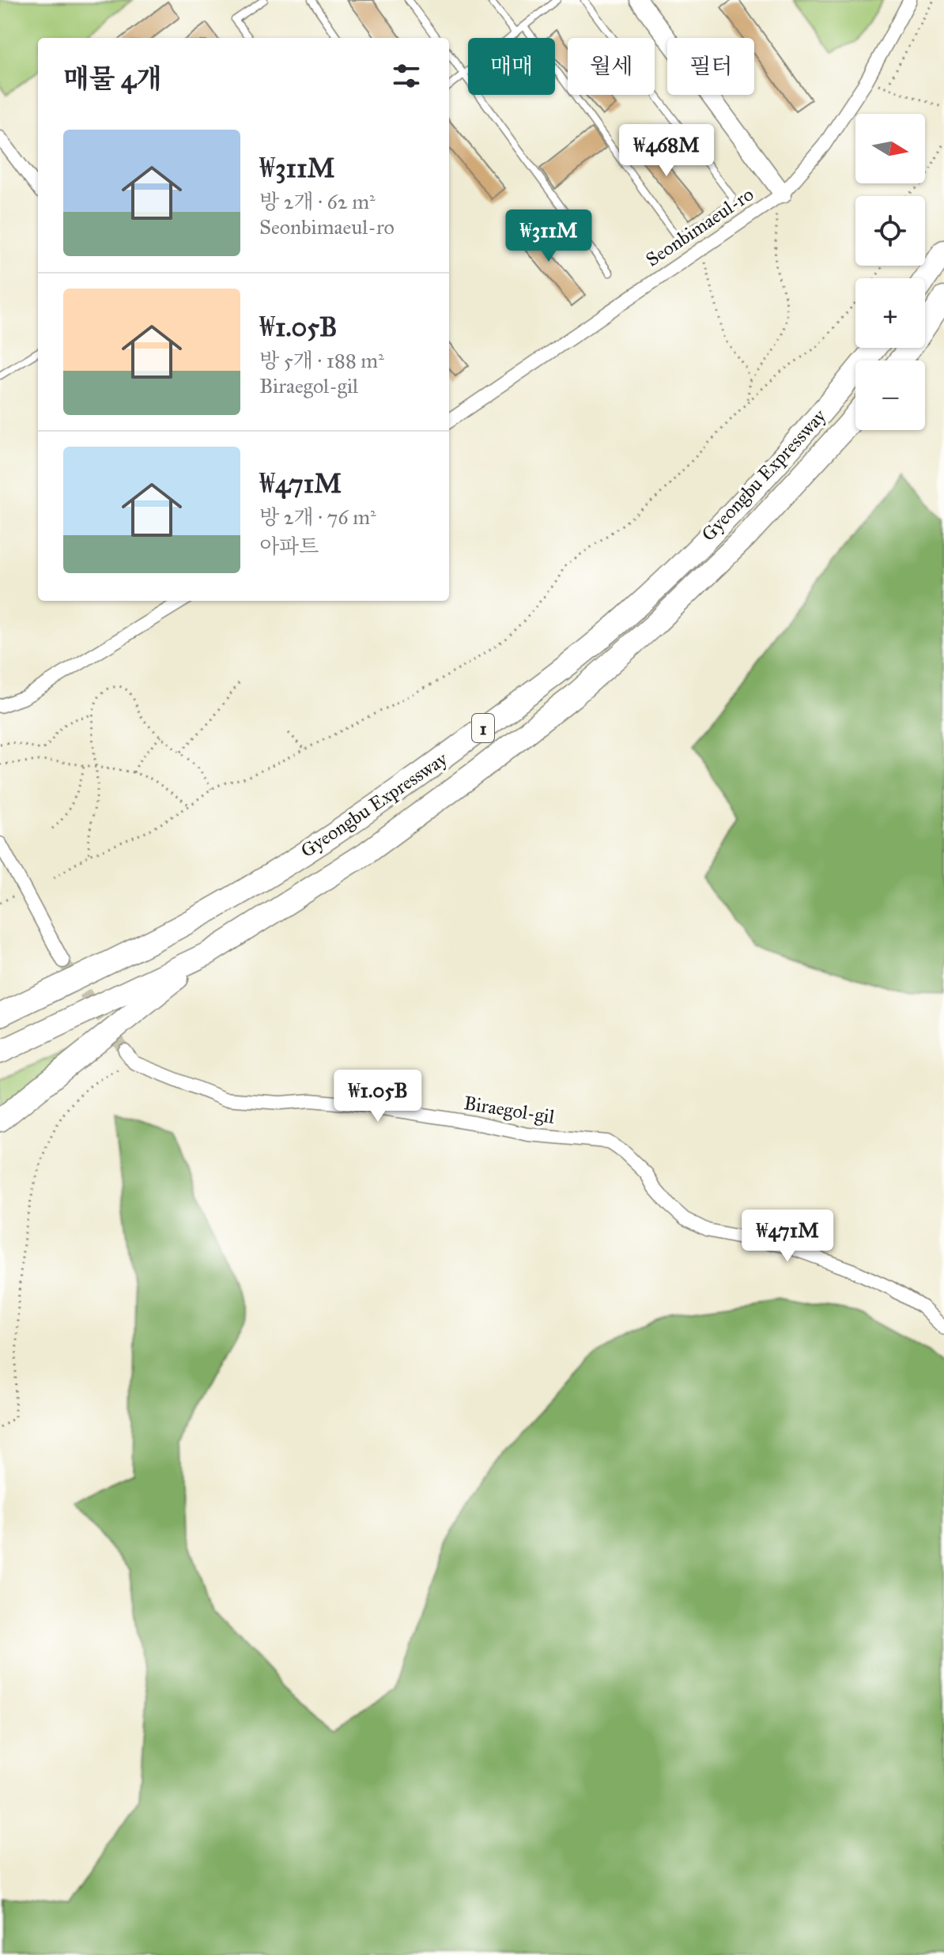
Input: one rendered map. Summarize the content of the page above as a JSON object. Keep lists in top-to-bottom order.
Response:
{
  "streets": {
    "highway": ["Gyeongbu Expressway", "1"],
    "street": ["Seonbimaeul-ro", "Biraegol-gil"]
  },
  "north": "right",
  "page": {
    "chip": ["매매", "월세", "필터"],
    "heading": "매물 4개",
    "map_buttons": ["+", "−"],
    "list": [
      {
        "name": "₩311M",
        "note": "방 2개 · 62 m² · Seonbimaeul-ro"
      },
      {
        "name": "₩1.05B",
        "note": "방 5개 · 188 m² · Biraegol-gil"
      },
      {
        "name": "₩471M",
        "note": "방 2개 · 76 m² · 아파트"
      }
    ],
    "price": [
      "₩468M",
      "₩311M",
      "₩1.05B",
      "₩471M"
    ]
  }
}
